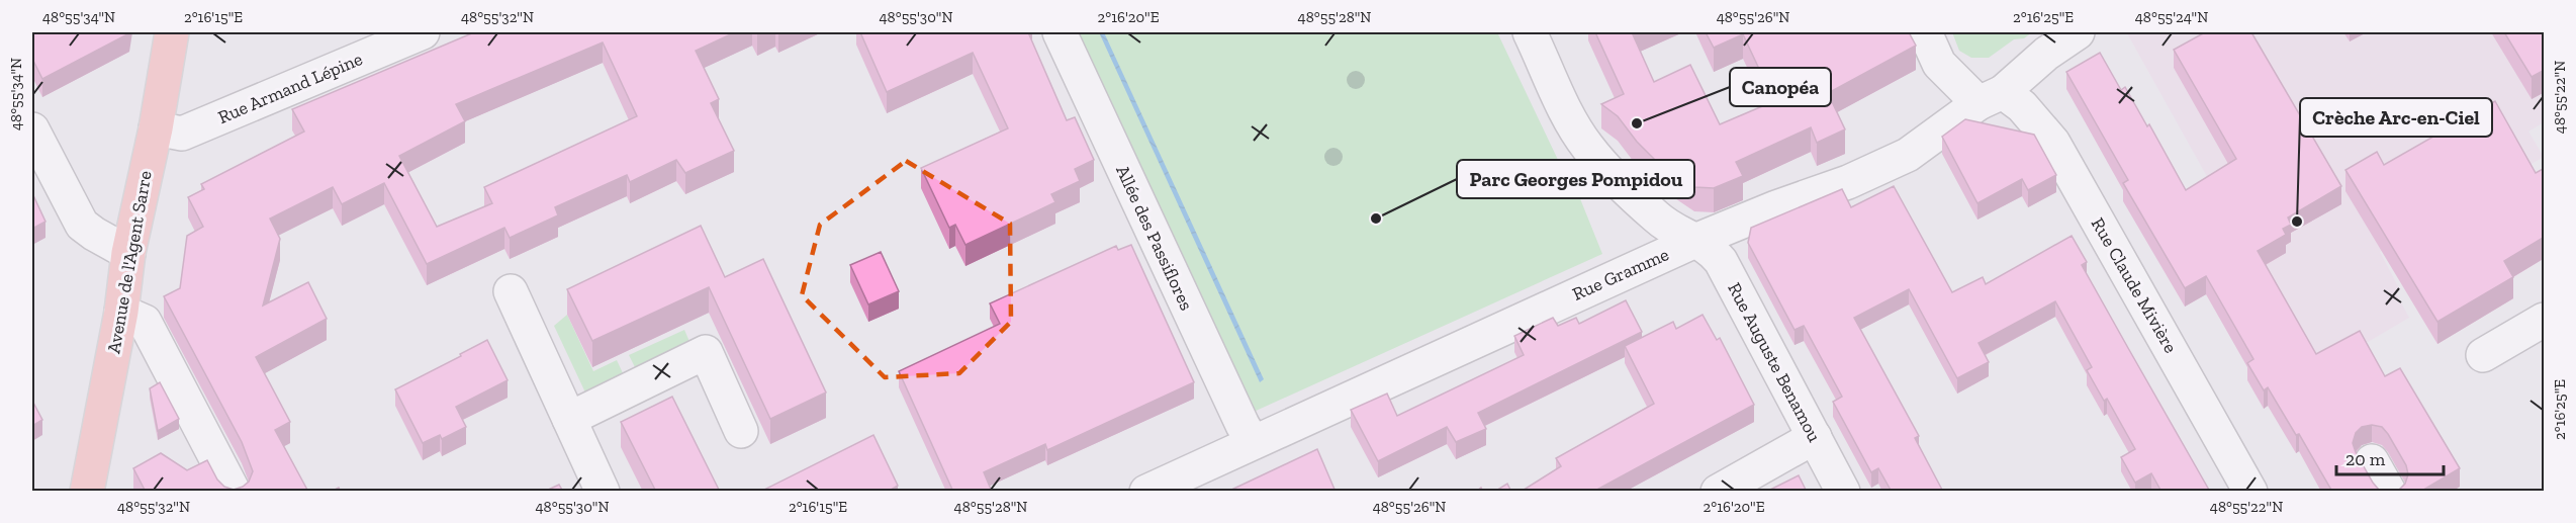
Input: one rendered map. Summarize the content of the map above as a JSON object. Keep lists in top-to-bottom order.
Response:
{
  "streets": {
    "main road": ["Avenue de l'Agent Sarre"],
    "street": [
      "Rue Armand Lépine",
      "Allée des Passiflores",
      "Rue Gramme",
      "Rue Claude Mivière",
      "Rue Auguste Benamou"
    ]
  },
  "crossings": [
    ["Rue Armand Lépine", "Avenue de l'Agent Sarre"],
    ["Allée des Passiflores", "Rue Gramme"],
    ["Rue Gramme", "Rue Claude Mivière"],
    ["Rue Gramme", "Rue Auguste Benamou"]
  ],
  "places": ["Canopéa", "Parc Georges Pompidou", "Crèche Arc-en-Ciel"],
  "scale_bar": "20 m",
  "coordinates": [
    "48°55'34\"N",
    "2°16'15\"E",
    "48°55'32\"N",
    "48°55'30\"N",
    "2°16'20\"E",
    "48°55'28\"N",
    "48°55'26\"N",
    "2°16'25\"E",
    "48°55'24\"N",
    "48°55'22\"N"
  ]
}
